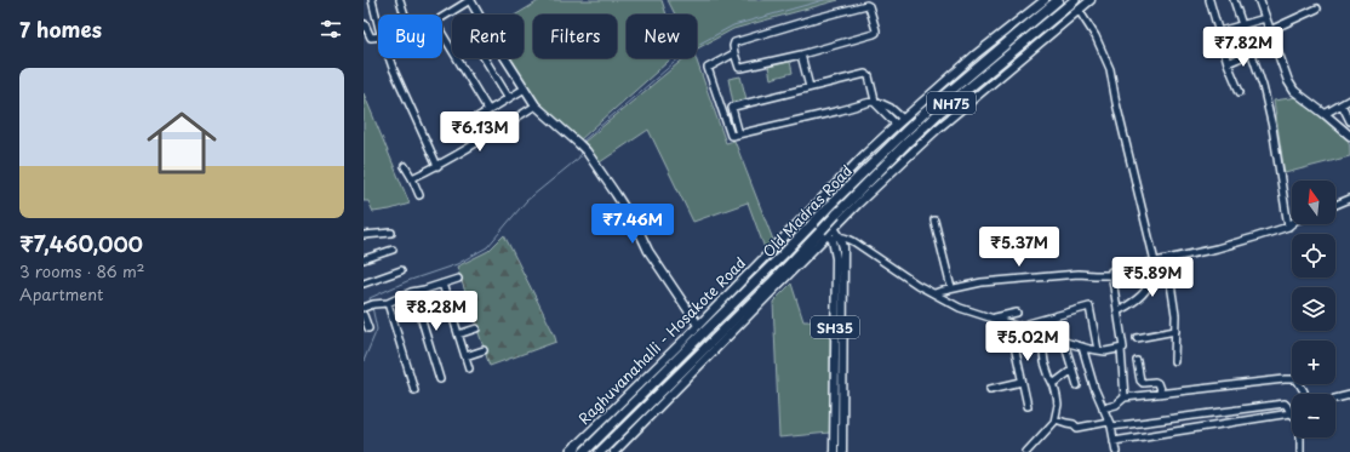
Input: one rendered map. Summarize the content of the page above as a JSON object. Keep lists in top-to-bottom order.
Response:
{
  "streets": {
    "highway": ["NH75", "Old Madras Road"],
    "main road": ["SH35", "Raghuvanahalli - Hosakote Road"]
  },
  "crossings": [
    ["NH75", "SH35"]
  ],
  "north": "top",
  "page": {
    "heading": "7 homes",
    "chip": [
      "Buy",
      "Rent",
      "Filters",
      "New"
    ],
    "price": [
      "₹7.82M",
      "₹6.13M",
      "₹7.46M",
      "₹5.37M",
      "₹5.89M",
      "₹8.28M",
      "₹5.02M"
    ],
    "list": [
      {
        "name": "₹7,460,000",
        "note": "3 rooms · 86 m² · Apartment"
      }
    ],
    "map_buttons": ["+", "−"]
  }
}
